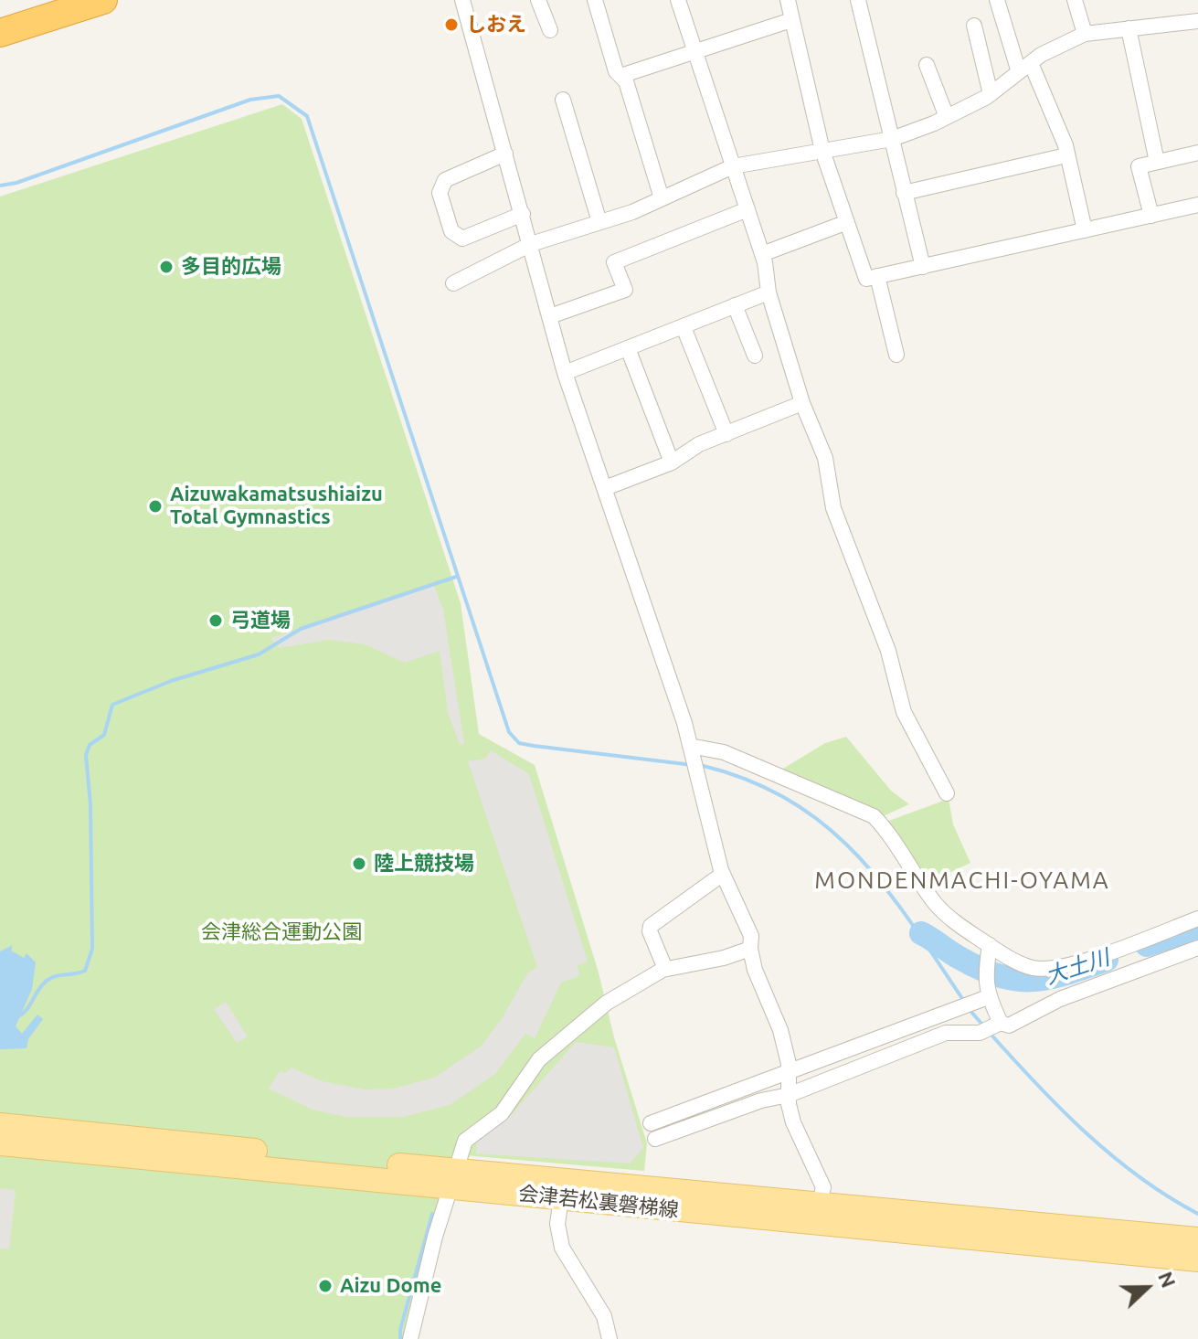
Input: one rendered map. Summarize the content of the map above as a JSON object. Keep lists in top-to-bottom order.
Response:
{
  "streets": {
    "main road": ["会津若松裏磐梯線"]
  },
  "districts": ["MONDENMACHI-OYAMA"],
  "water": ["大土川"],
  "parks": ["会津総合運動公園"],
  "places": [
    "しおえ",
    "多目的広場",
    "Aizuwakamatsushiaizu Total Gymnastics",
    "弓道場",
    "陸上競技場",
    "Aizu Dome"
  ],
  "north": "right"
}
